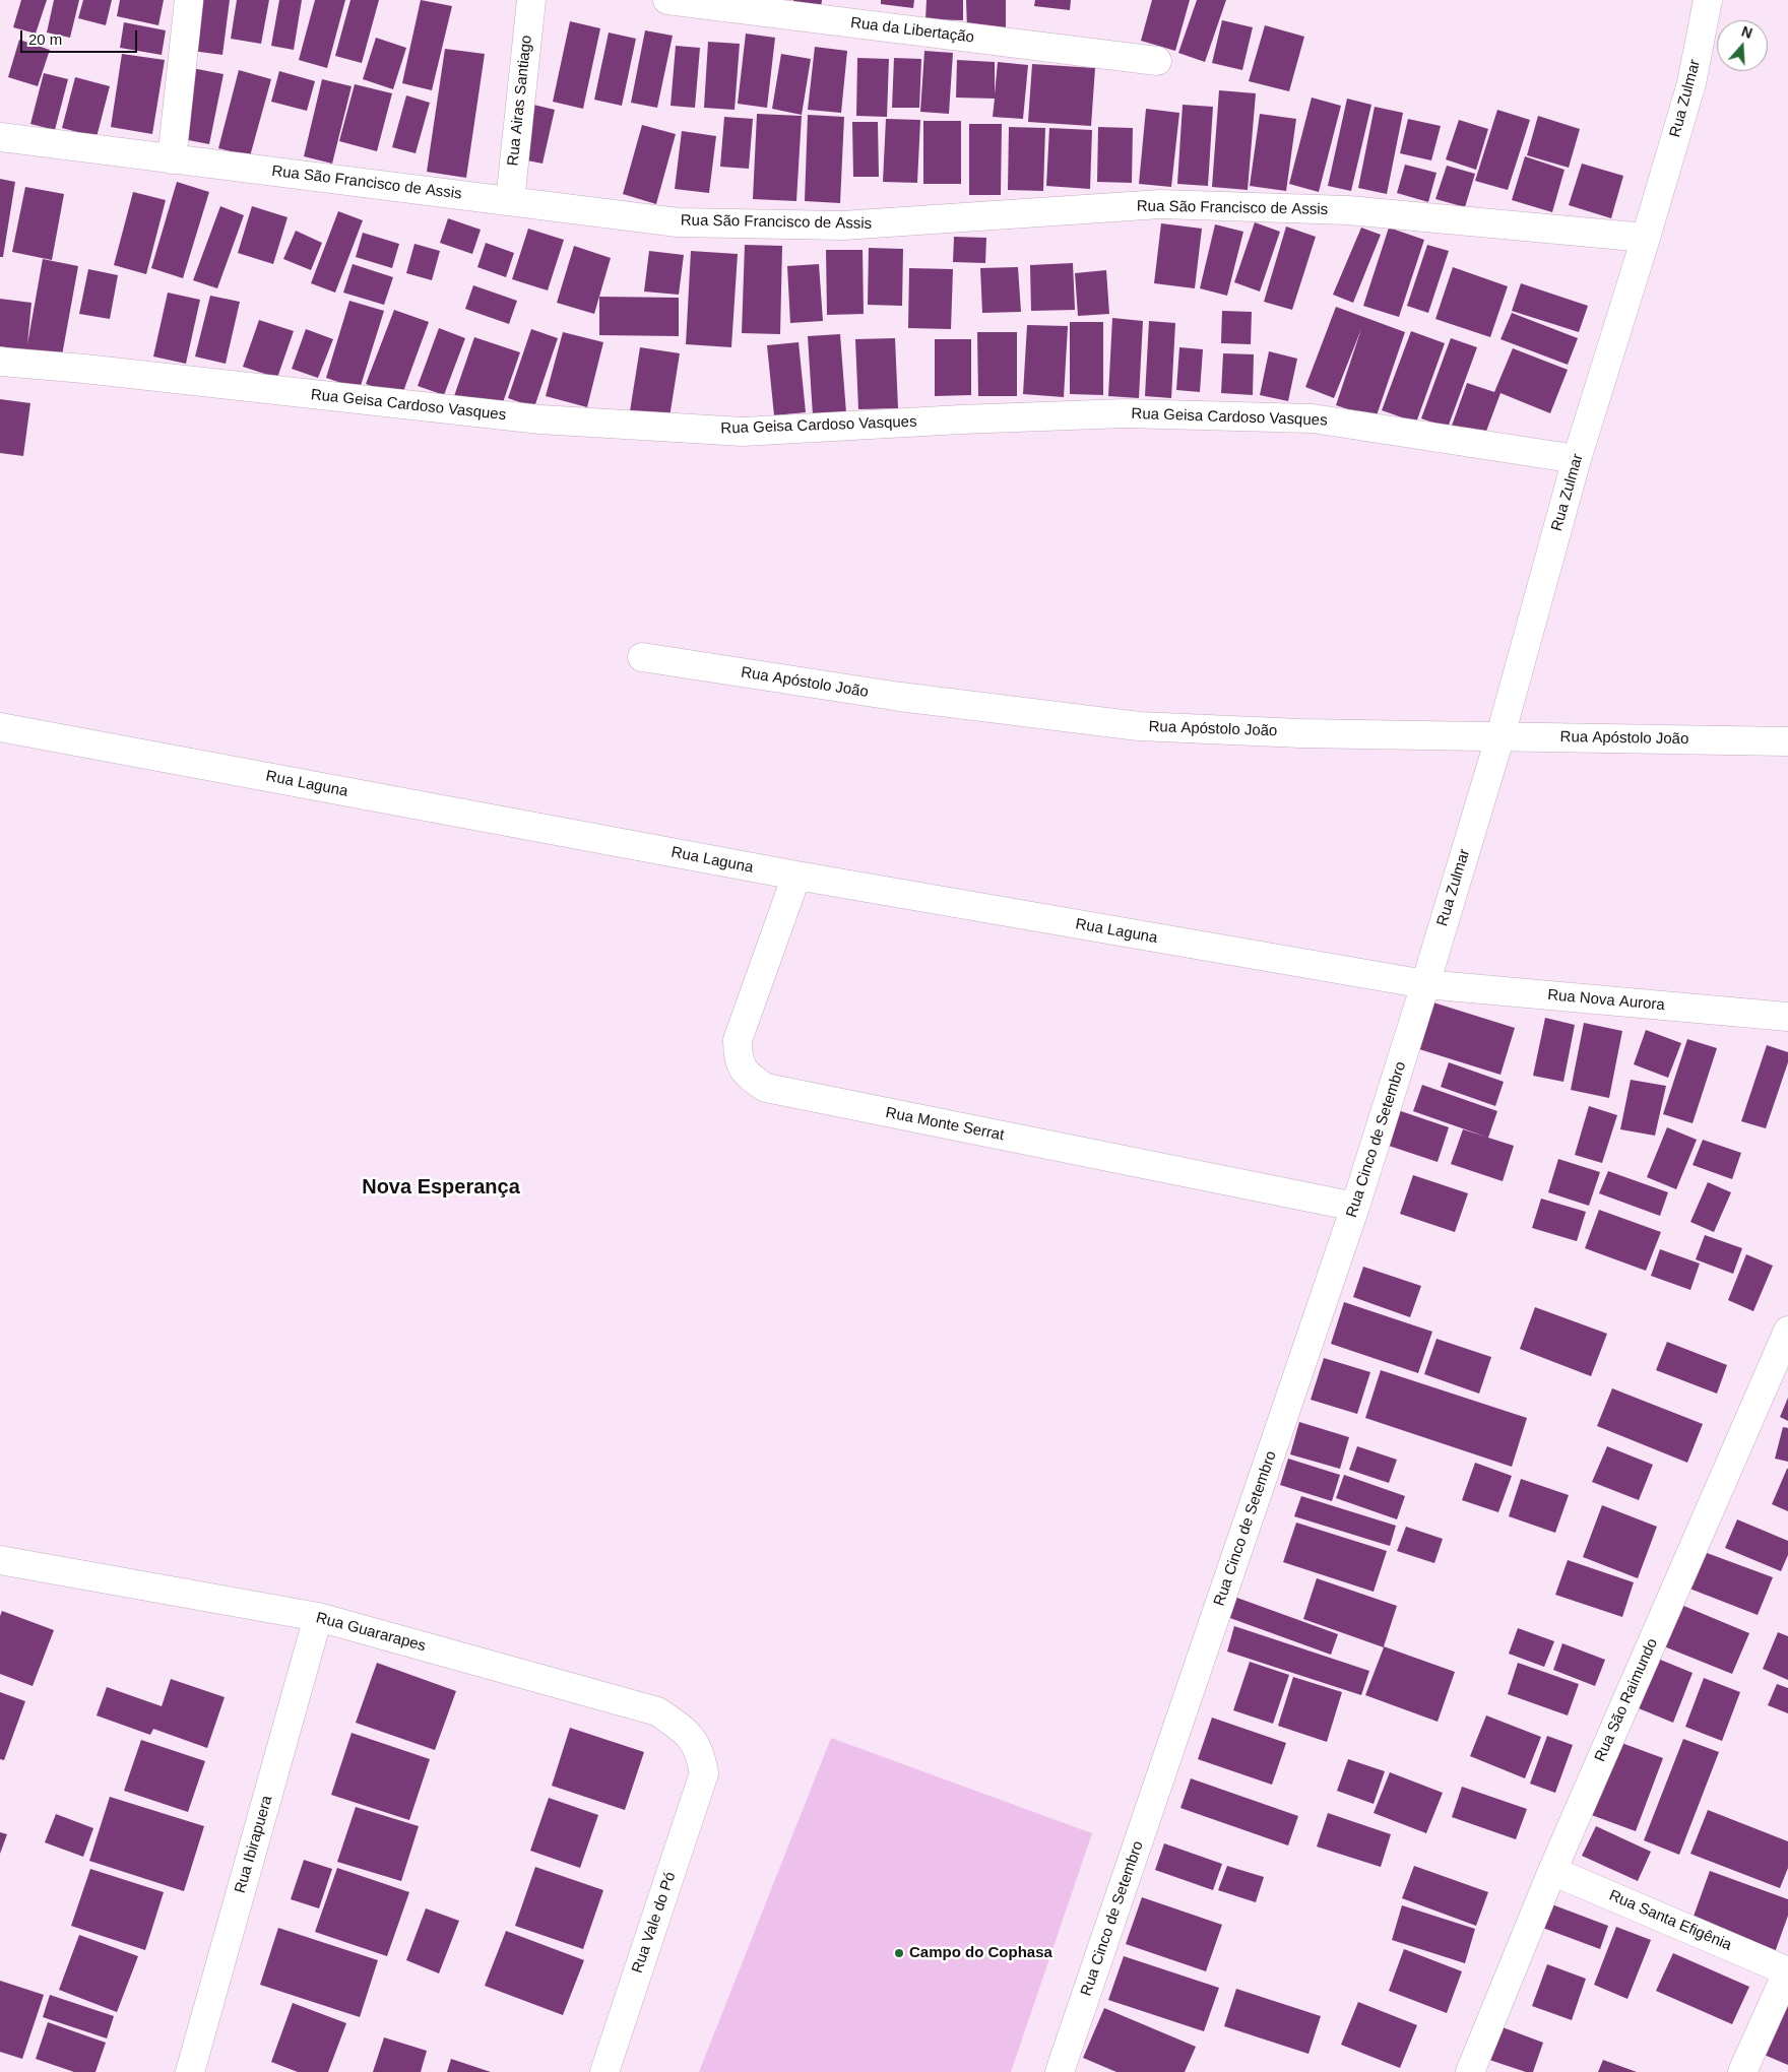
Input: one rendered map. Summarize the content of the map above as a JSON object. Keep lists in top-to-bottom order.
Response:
{
  "streets": {
    "street": [
      "Rua da Libertação",
      "Rua Zulmar",
      "Rua Airas Santiago",
      "Rua São Francisco de Assis",
      "Rua Geisa Cardoso Vasques",
      "Rua Apóstolo João",
      "Rua Laguna",
      "Rua Nova Aurora",
      "Rua Monte Serrat",
      "Rua Cinco de Setembro",
      "Rua Guararapes",
      "Rua São Raimundo",
      "Rua Ibirapuera",
      "Rua Santa Efigênia",
      "Rua Vale do Pó"
    ]
  },
  "crossings": [
    ["Rua Zulmar", "Rua São Francisco de Assis"],
    ["Rua Zulmar", "Rua Geisa Cardoso Vasques"],
    ["Rua Zulmar", "Rua Apóstolo João"],
    ["Rua Zulmar", "Rua Laguna"],
    ["Rua Zulmar", "Rua Nova Aurora"],
    ["Rua Zulmar", "Rua Cinco de Setembro"],
    ["Rua Airas Santiago", "Rua São Francisco de Assis"],
    ["Rua Laguna", "Rua Nova Aurora"],
    ["Rua Laguna", "Rua Monte Serrat"],
    ["Rua Laguna", "Rua Cinco de Setembro"],
    ["Rua Nova Aurora", "Rua Cinco de Setembro"],
    ["Rua Monte Serrat", "Rua Cinco de Setembro"],
    ["Rua Guararapes", "Rua Ibirapuera"],
    ["Rua Guararapes", "Rua Vale do Pó"],
    ["Rua São Raimundo", "Rua Santa Efigênia"]
  ],
  "districts": ["Nova Esperança"],
  "places": ["Campo do Cophasa"],
  "scale_bar": "20 m",
  "north": "top"
}
